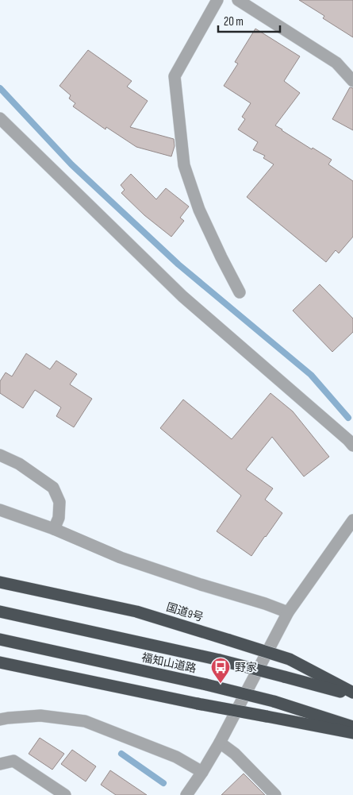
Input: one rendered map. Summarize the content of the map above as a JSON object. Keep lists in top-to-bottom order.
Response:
{
  "streets": {
    "highway": ["国道9号", "福知山道路"]
  },
  "crossings": [
    ["国道9号", "福知山道路"]
  ],
  "places": {
    "bus stop": ["野家"]
  },
  "scale_bar": "20 m"
}
